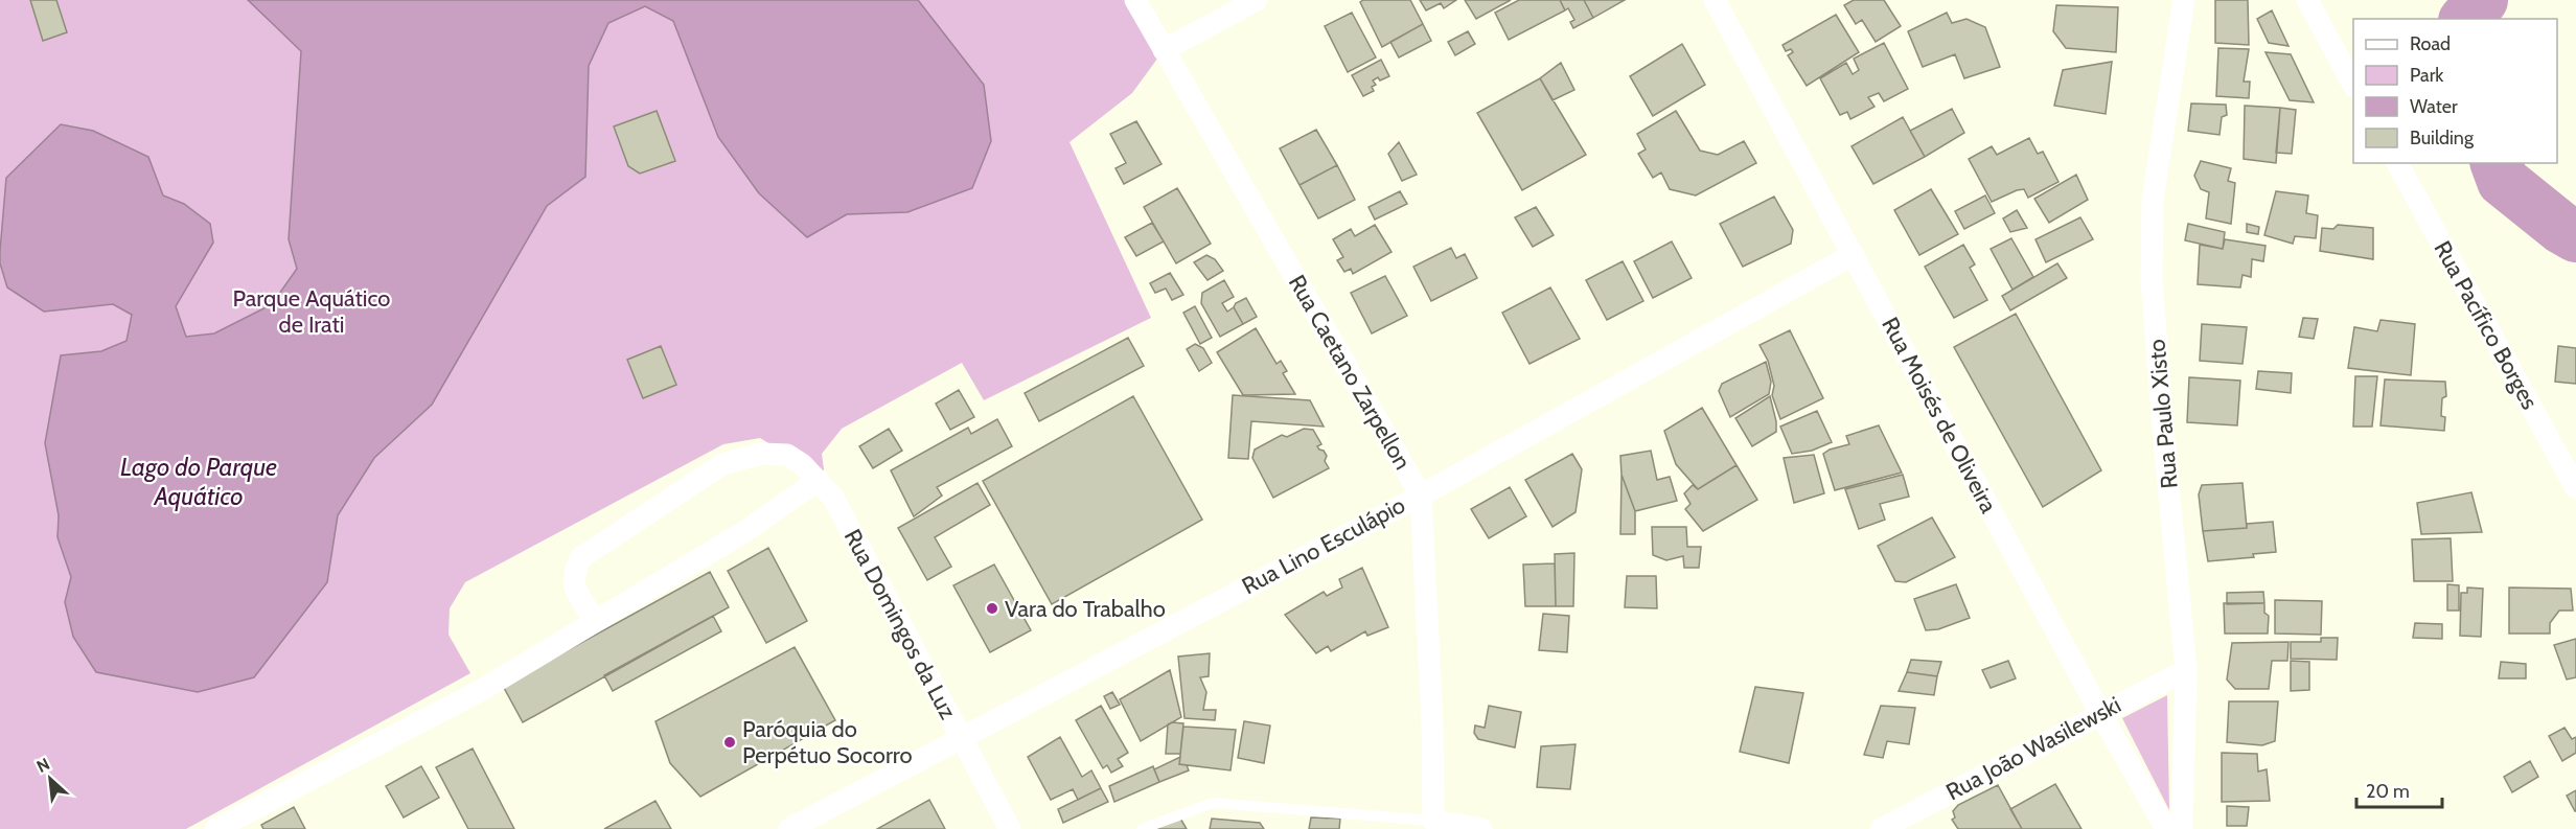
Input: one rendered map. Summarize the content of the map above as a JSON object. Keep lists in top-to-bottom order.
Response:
{
  "streets": {
    "street": [
      "Rua Pacífico Borges",
      "Rua Caetano Zarpellon",
      "Rua Paulo Xisto",
      "Rua Moisés de Oliveira",
      "Rua Lino Esculápio",
      "Rua Domingos da Luz",
      "Rua João Wasilewski"
    ]
  },
  "crossings": [
    ["Rua Caetano Zarpellon", "Rua Lino Esculápio"],
    ["Rua Paulo Xisto", "Rua João Wasilewski"],
    ["Rua Moisés de Oliveira", "Rua Lino Esculápio"],
    ["Rua Moisés de Oliveira", "Rua João Wasilewski"],
    ["Rua Lino Esculápio", "Rua Domingos da Luz"]
  ],
  "water": ["Lago do Parque Aquático"],
  "parks": ["Parque Aquático de Irati"],
  "places": ["Vara do Trabalho", "Paróquia do Perpétuo Socorro"],
  "legend": [
    "Road",
    "Park",
    "Water",
    "Building"
  ],
  "scale_bar": "20 m",
  "north": "top left"
}
